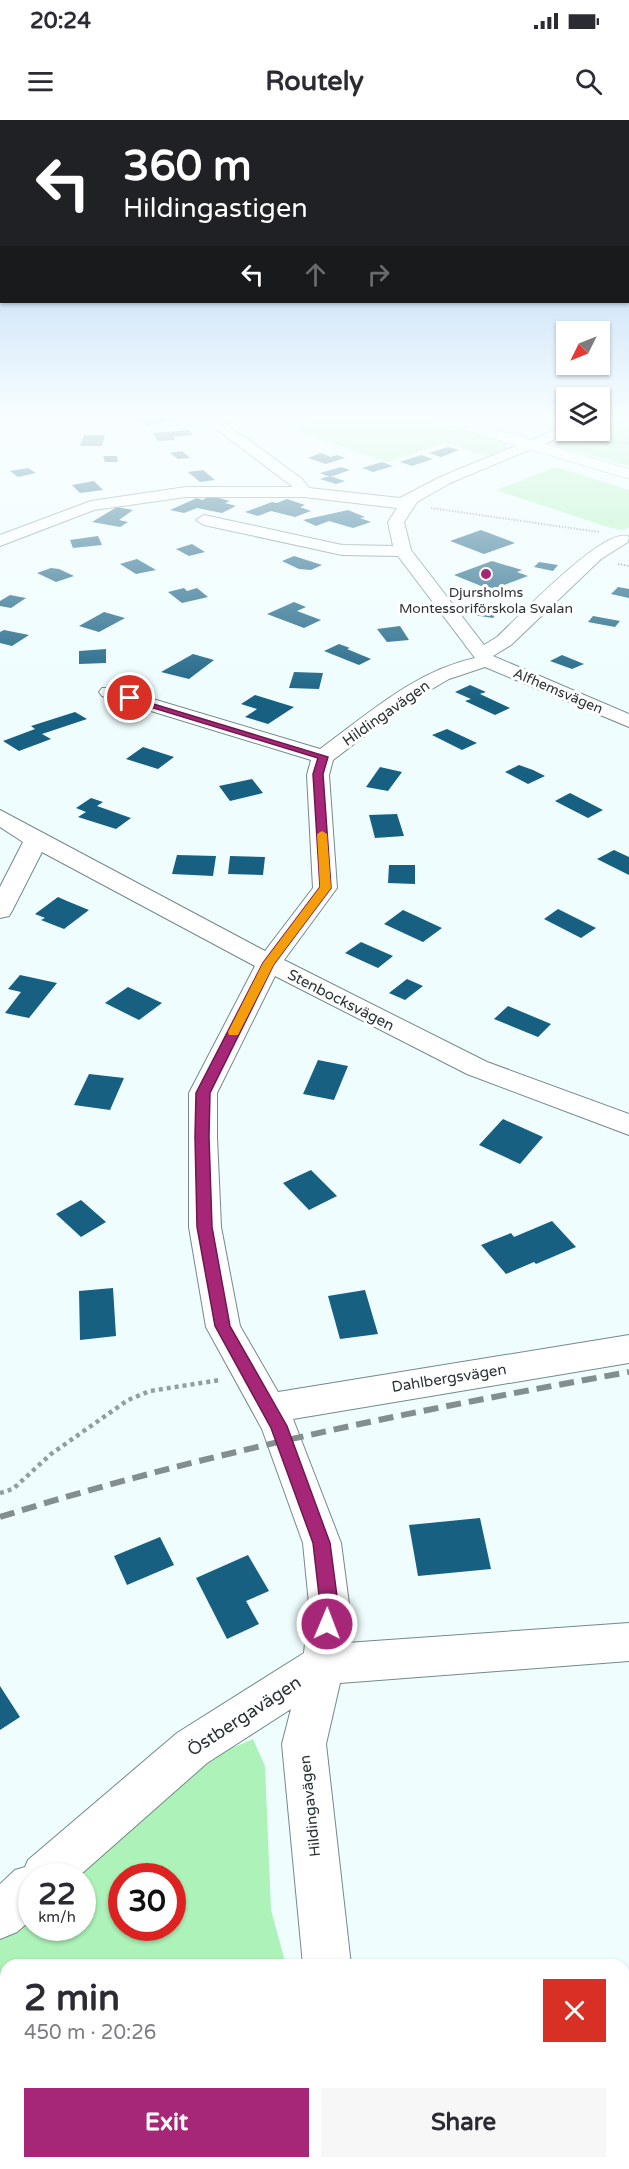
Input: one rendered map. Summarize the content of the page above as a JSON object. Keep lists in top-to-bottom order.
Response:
{
  "streets": {
    "street": [
      "Alfhemsvägen",
      "Hildingavägen",
      "Stenbocksvägen",
      "Dahlbergsvägen",
      "Östbergavägen"
    ]
  },
  "crossings": [
    ["Alfhemsvägen", "Hildingavägen"],
    ["Hildingavägen", "Stenbocksvägen"],
    ["Hildingavägen", "Dahlbergsvägen"],
    ["Hildingavägen", "Östbergavägen"]
  ],
  "places": ["Djursholms Montessoriförskola Svalan"],
  "north": "bottom left",
  "page": {
    "status": "20:24",
    "header": "Routely",
    "turn": ["360 m", "Hildingastigen"],
    "speed": "22 km/h",
    "limit": "30",
    "heading": ["2 min", "450 m · 20:26"],
    "buttons": ["Exit", "Share"]
  }
}
